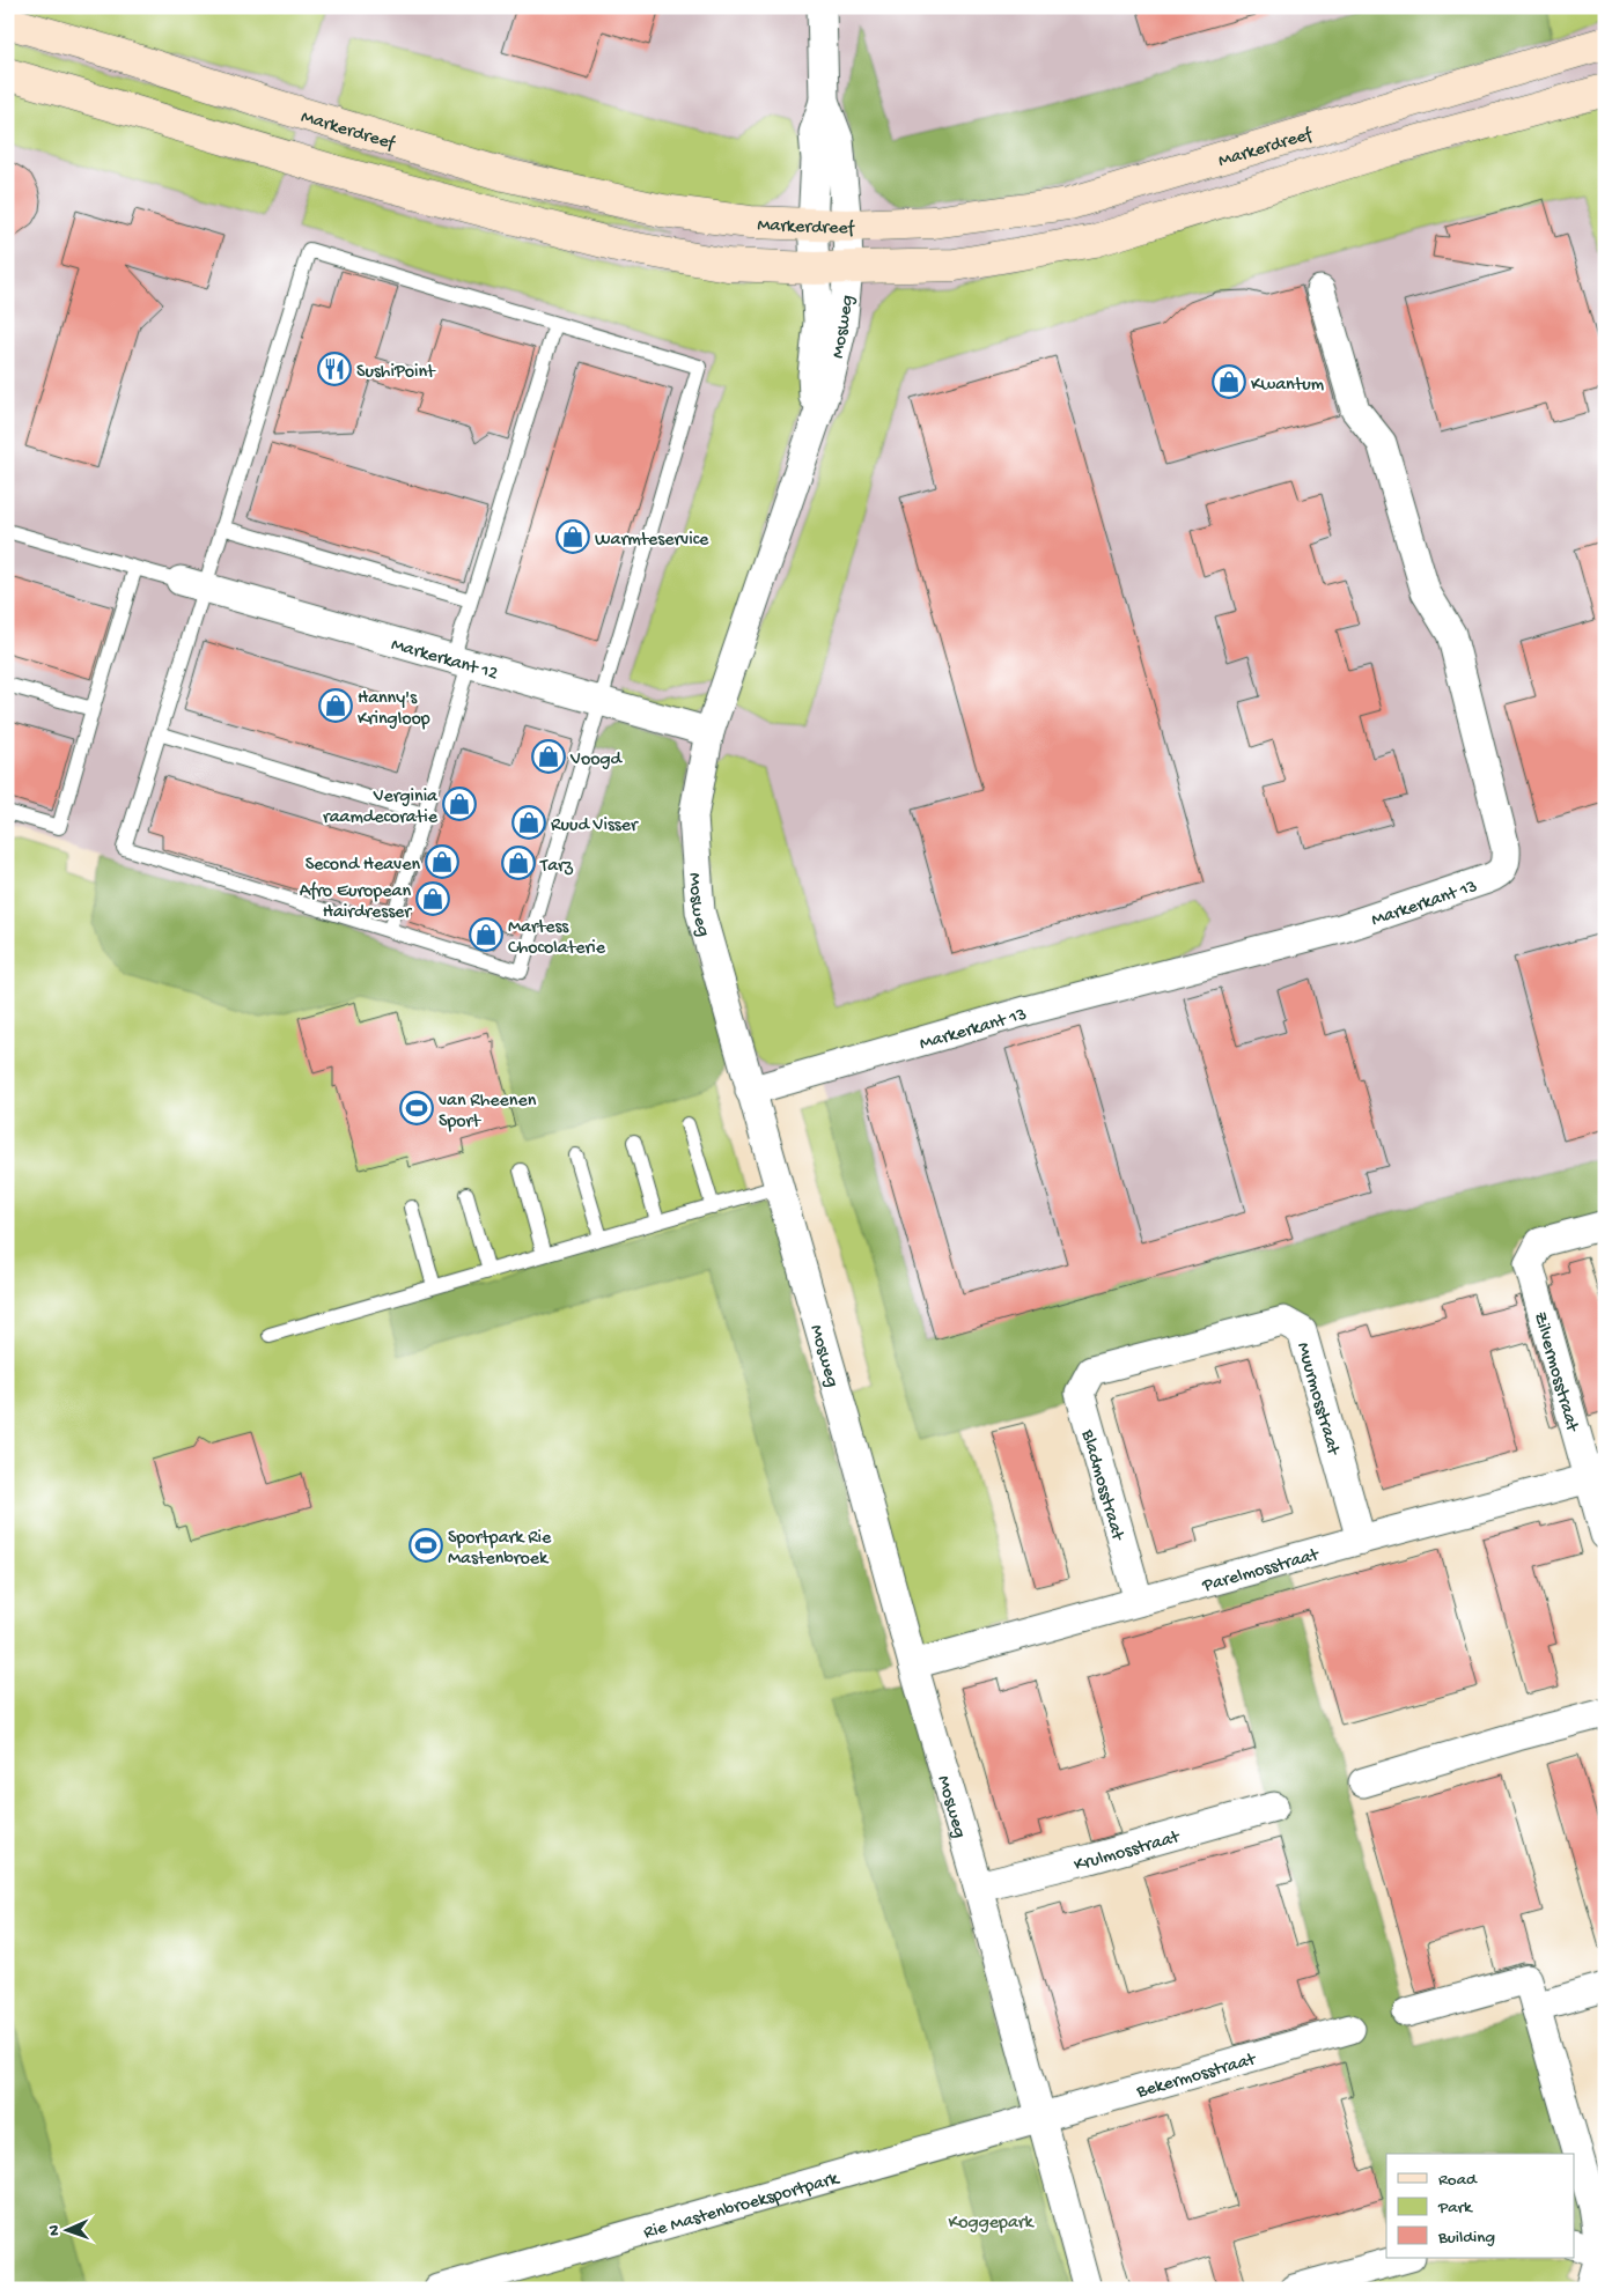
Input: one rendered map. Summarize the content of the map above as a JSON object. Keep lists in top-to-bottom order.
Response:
{
  "streets": {
    "main road": ["Markerdreef"],
    "street": [
      "Mosweg",
      "Markerkant 12",
      "Markerkant 13",
      "Zilvermosstraat",
      "Muurmosstraat",
      "Bladmosstraat",
      "Parelmosstraat",
      "Krulmosstraat",
      "Bekermosstraat",
      "Rie Mastenbroeksportpark"
    ]
  },
  "crossings": [
    ["Markerdreef", "Mosweg"],
    ["Mosweg", "Markerkant 12"],
    ["Mosweg", "Markerkant 13"],
    ["Mosweg", "Parelmosstraat"],
    ["Mosweg", "Krulmosstraat"],
    ["Mosweg", "Bekermosstraat"],
    ["Mosweg", "Rie Mastenbroeksportpark"],
    ["Zilvermosstraat", "Parelmosstraat"],
    ["Muurmosstraat", "Bladmosstraat"],
    ["Muurmosstraat", "Parelmosstraat"],
    ["Bladmosstraat", "Parelmosstraat"],
    ["Bekermosstraat", "Rie Mastenbroeksportpark"]
  ],
  "parks": ["Koggepark"],
  "places": {
    "restaurant": ["SushiPoint"],
    "shop": [
      "Kwantum",
      "Warmteservice",
      "Hanny's Kringloop",
      "Voogd",
      "Verginia raamdecoratie",
      "Ruud Visser",
      "Second Heaven",
      "Tarz",
      "Afro European Hairdresser",
      "Martess Chocolaterie"
    ],
    "sports": ["van Rheenen Sport", "Sportpark Rie Mastenbroek"]
  },
  "legend": ["Road", "Park", "Building"],
  "north": "left"
}
